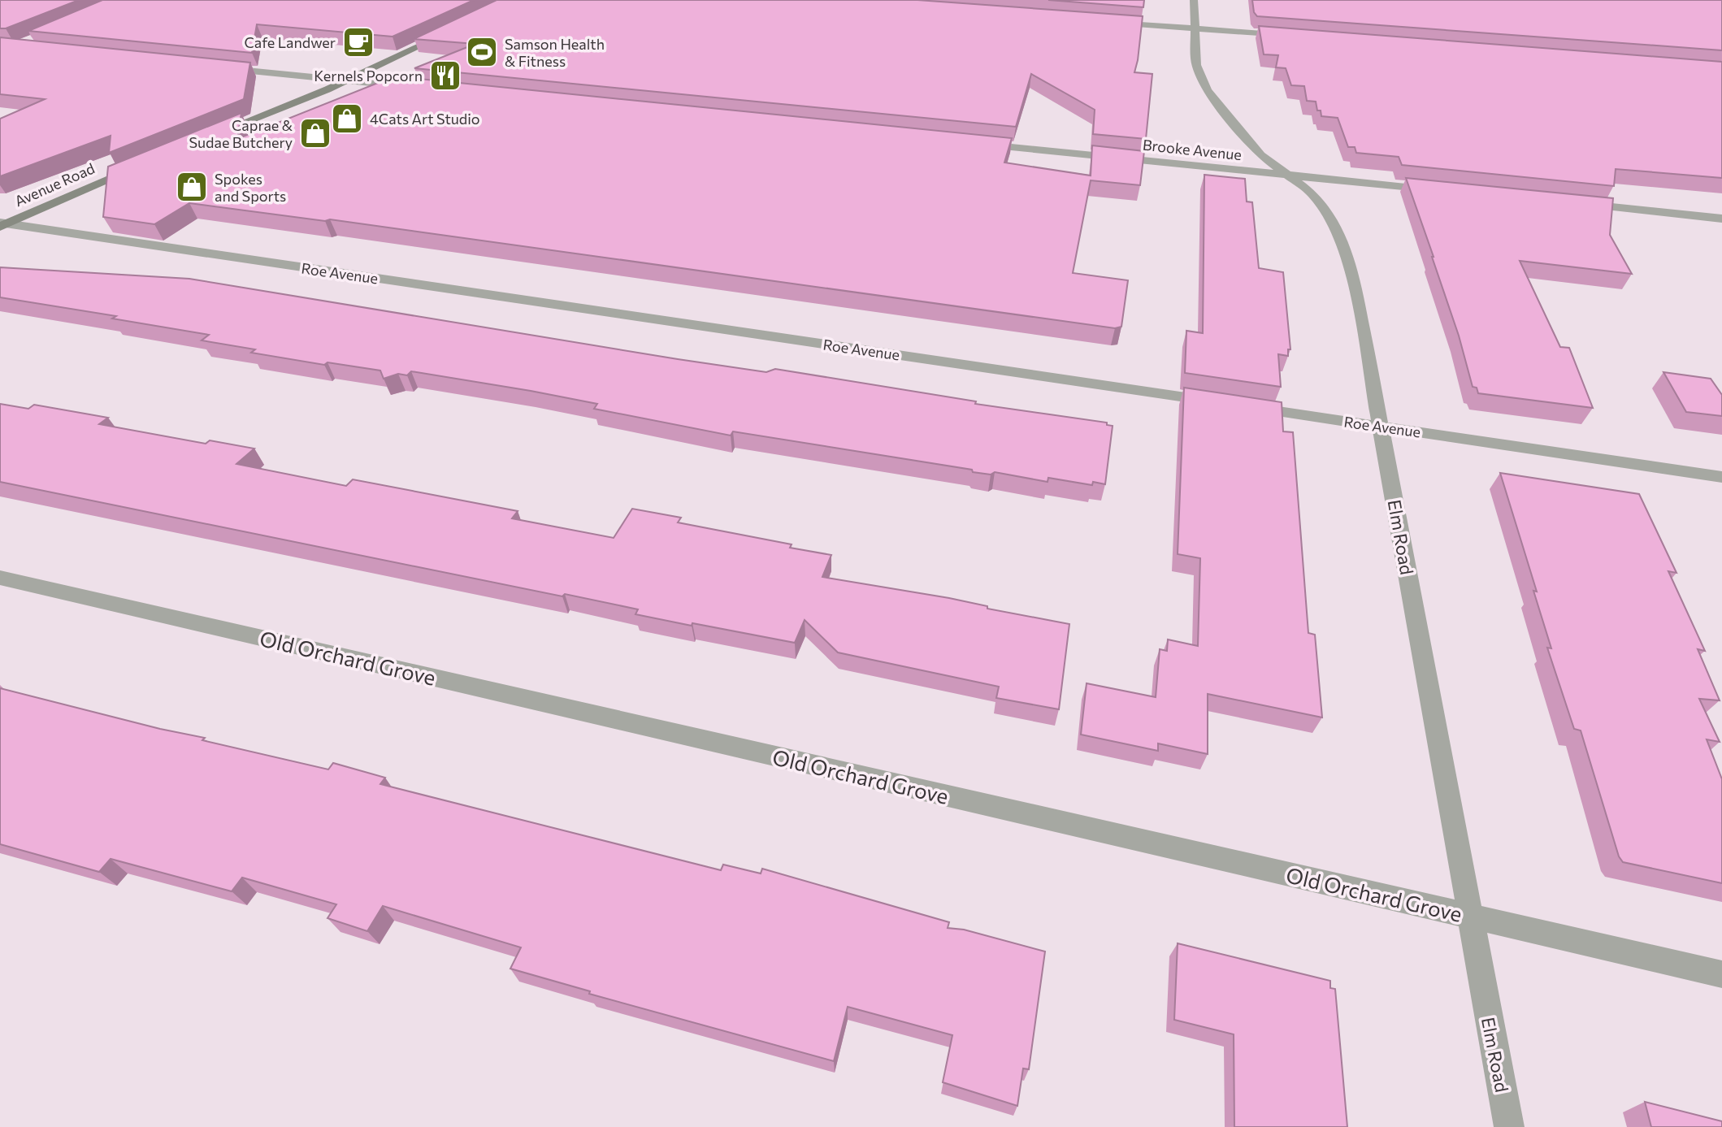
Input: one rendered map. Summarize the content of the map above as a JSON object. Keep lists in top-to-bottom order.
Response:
{
  "streets": {
    "main road": ["Avenue Road"],
    "street": [
      "Brooke Avenue",
      "Roe Avenue",
      "Elm Road",
      "Old Orchard Grove"
    ]
  },
  "crossings": [
    ["Brooke Avenue", "Elm Road"],
    ["Avenue Road", "Roe Avenue"],
    ["Roe Avenue", "Elm Road"],
    ["Elm Road", "Old Orchard Grove"]
  ],
  "places": {
    "cafe": ["Cafe Landwer"],
    "sports": ["Samson Health & Fitness"],
    "restaurant": ["Kernels Popcorn"],
    "shop": ["4Cats Art Studio", "Caprae & Sudae Butchery", "Spokes and Sports"]
  }
}
